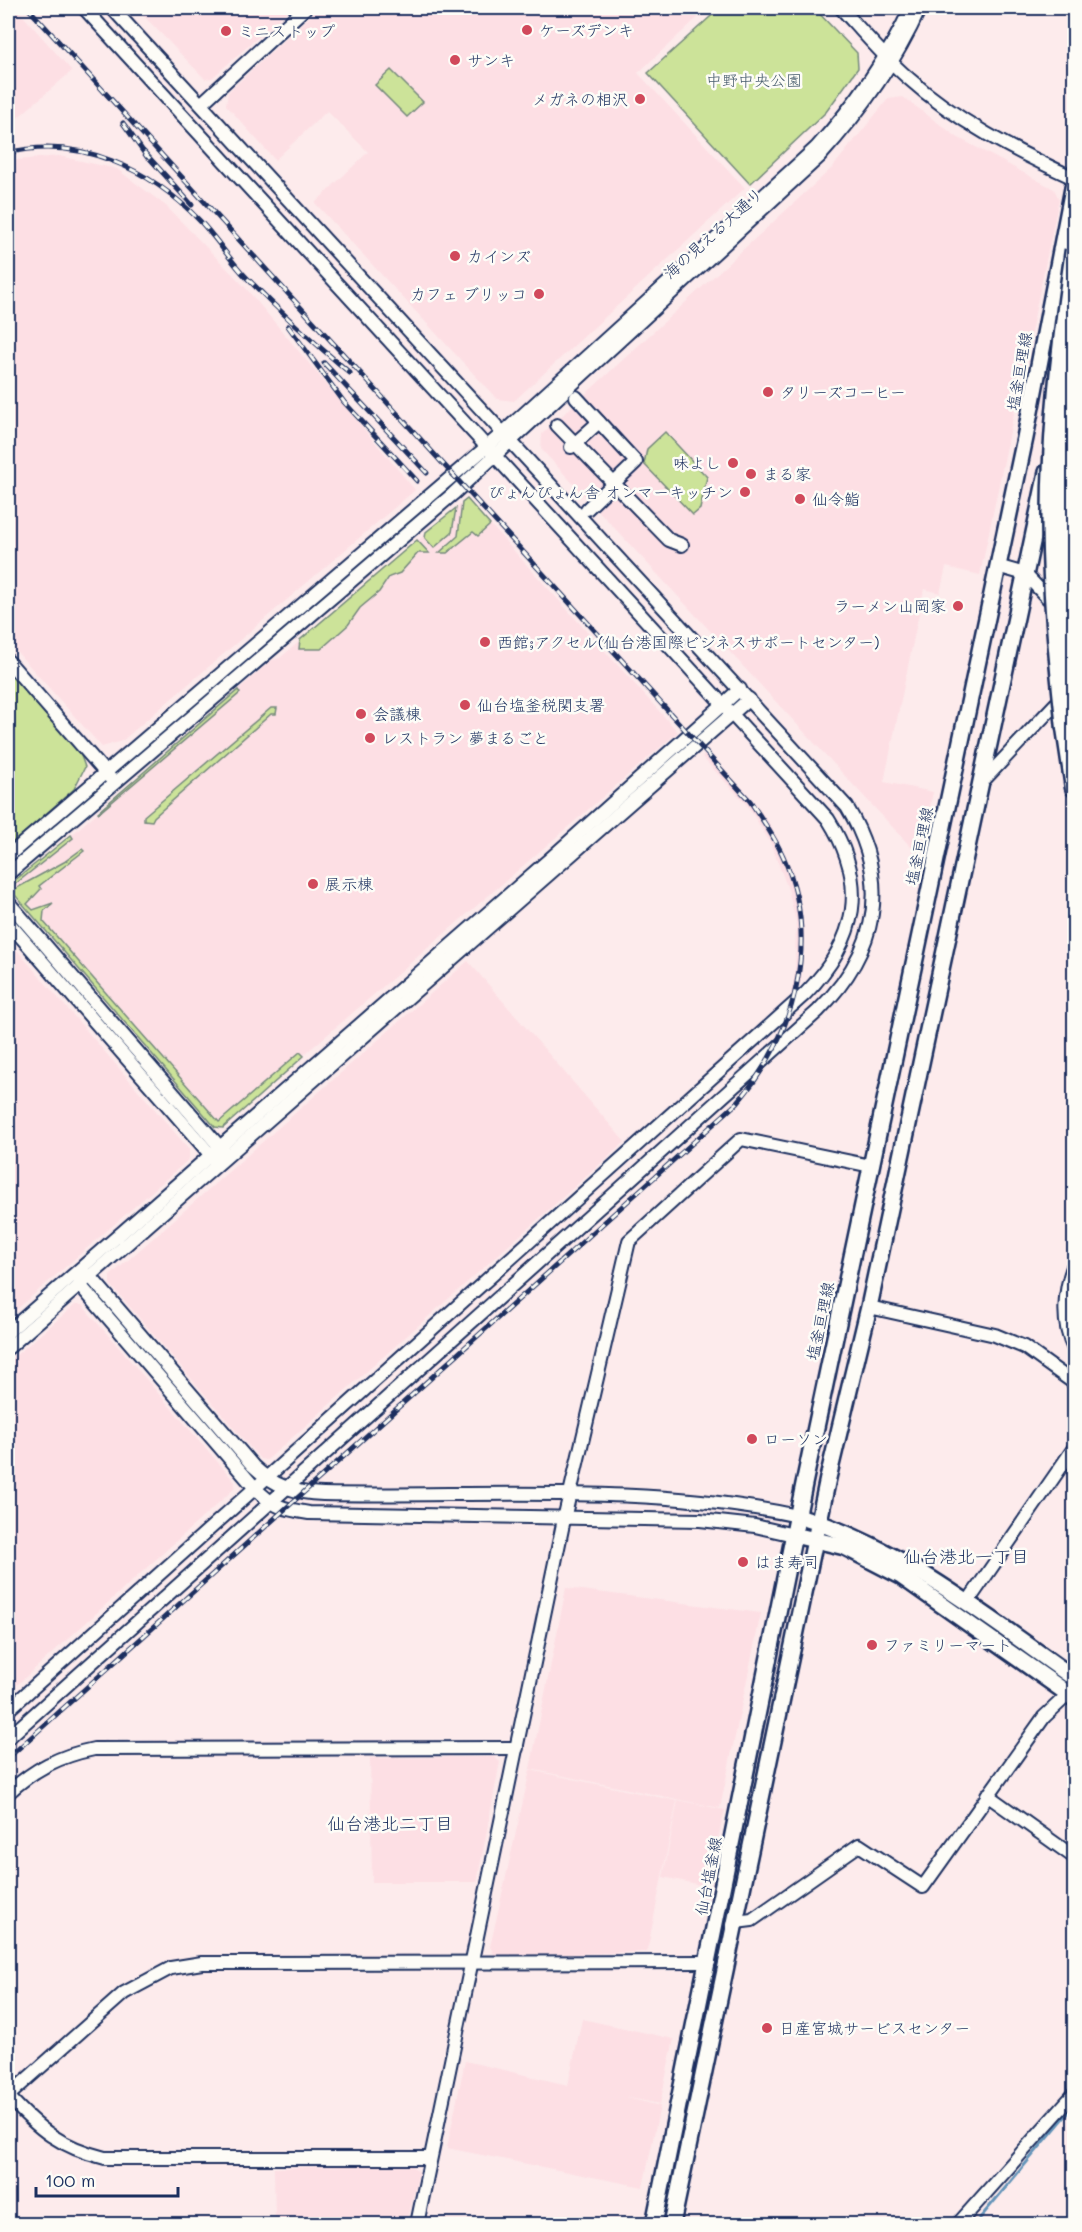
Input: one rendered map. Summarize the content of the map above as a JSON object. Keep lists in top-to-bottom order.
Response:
{
  "streets": {
    "main road": ["塩釜亘理線", "仙台塩釜線"],
    "street": ["海の見える大通り"]
  },
  "crossings": [
    ["塩釜亘理線", "仙台塩釜線"]
  ],
  "districts": ["仙台港北一丁目", "仙台港北二丁目"],
  "parks": ["中野中央公園"],
  "places": [
    "ケーズデンキ",
    "ミニストップ",
    "サンキ",
    "メガネの相沢",
    "カインズ",
    "カフェ ブリッコ",
    "タリーズコーヒー",
    "味よし",
    "まる家",
    "ぴょんぴょん舎 オンマーキッチン",
    "仙令鮨",
    "ラーメン山岡家",
    "西館;アクセル(仙台港国際ビジネスサポートセンター)",
    "仙台塩釜税関支署",
    "会議棟",
    "レストラン 夢まるごと",
    "展示棟",
    "ローソン",
    "はま寿司",
    "ファミリーマート",
    "日産宮城サービスセンター"
  ],
  "scale_bar": "100 m"
}
